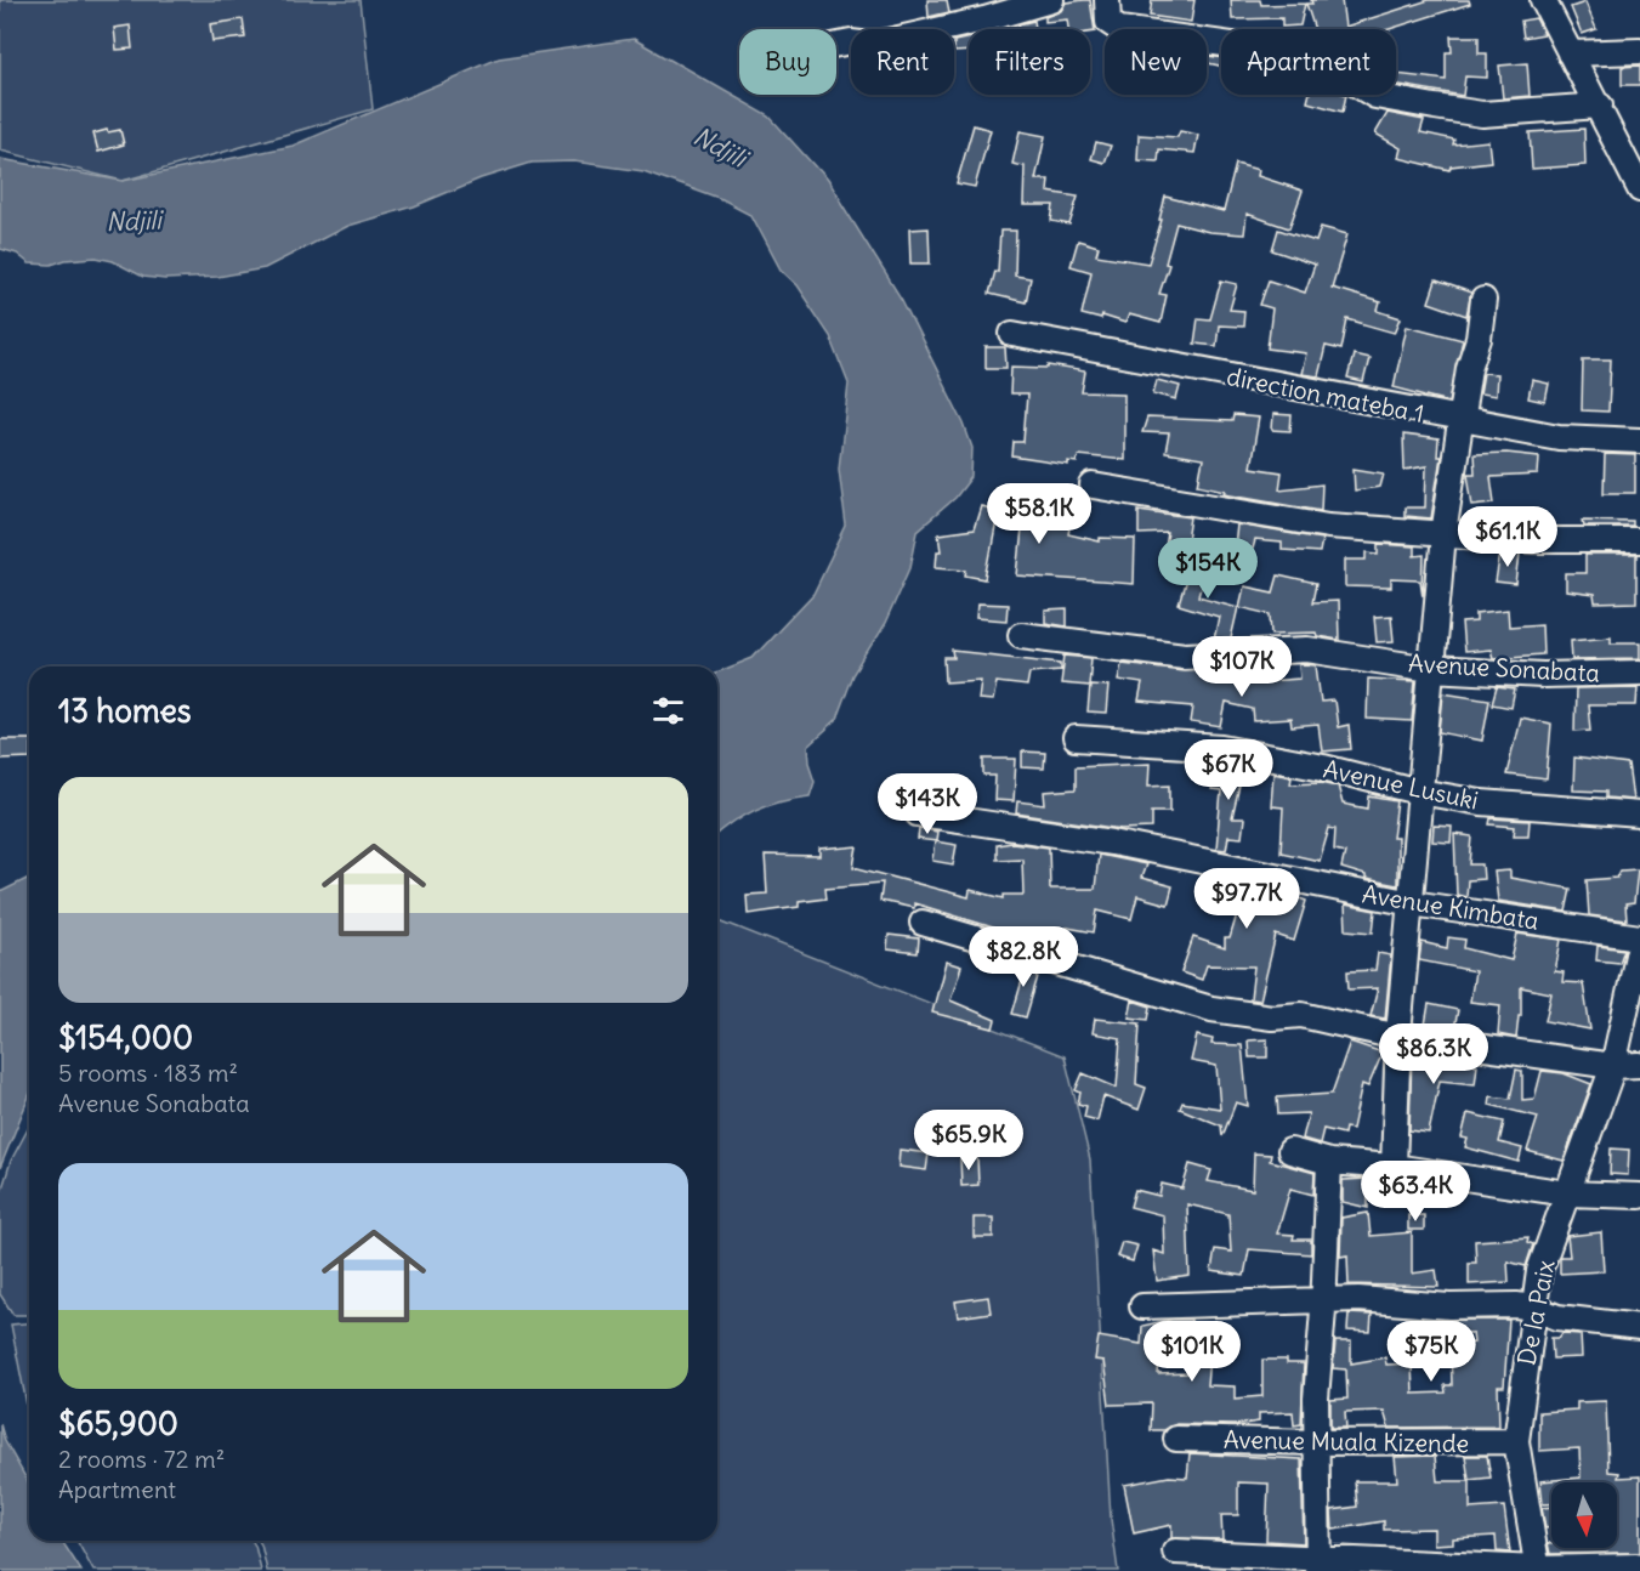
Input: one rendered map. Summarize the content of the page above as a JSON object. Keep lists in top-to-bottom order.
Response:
{
  "streets": {
    "street": [
      "direction mateba 1",
      "Avenue Sonabata",
      "Avenue Lusuki",
      "Avenue Kimbata",
      "De la Paix",
      "Avenue Muala Kizende"
    ]
  },
  "crossings": [
    ["De la Paix", "Avenue Muala Kizende"]
  ],
  "water": ["Ndjili"],
  "north": "bottom",
  "page": {
    "chip": [
      "Buy",
      "Rent",
      "Filters",
      "New",
      "Apartment"
    ],
    "price": [
      "$58.1K",
      "$61.1K",
      "$154K",
      "$107K",
      "$67K",
      "$143K",
      "$97.7K",
      "$82.8K",
      "$86.3K",
      "$65.9K",
      "$63.4K",
      "$101K",
      "$75K"
    ],
    "heading": "13 homes",
    "list": [
      {
        "name": "$154,000",
        "note": "5 rooms · 183 m² · Avenue Sonabata"
      },
      {
        "name": "$65,900",
        "note": "2 rooms · 72 m² · Apartment"
      }
    ]
  }
}
